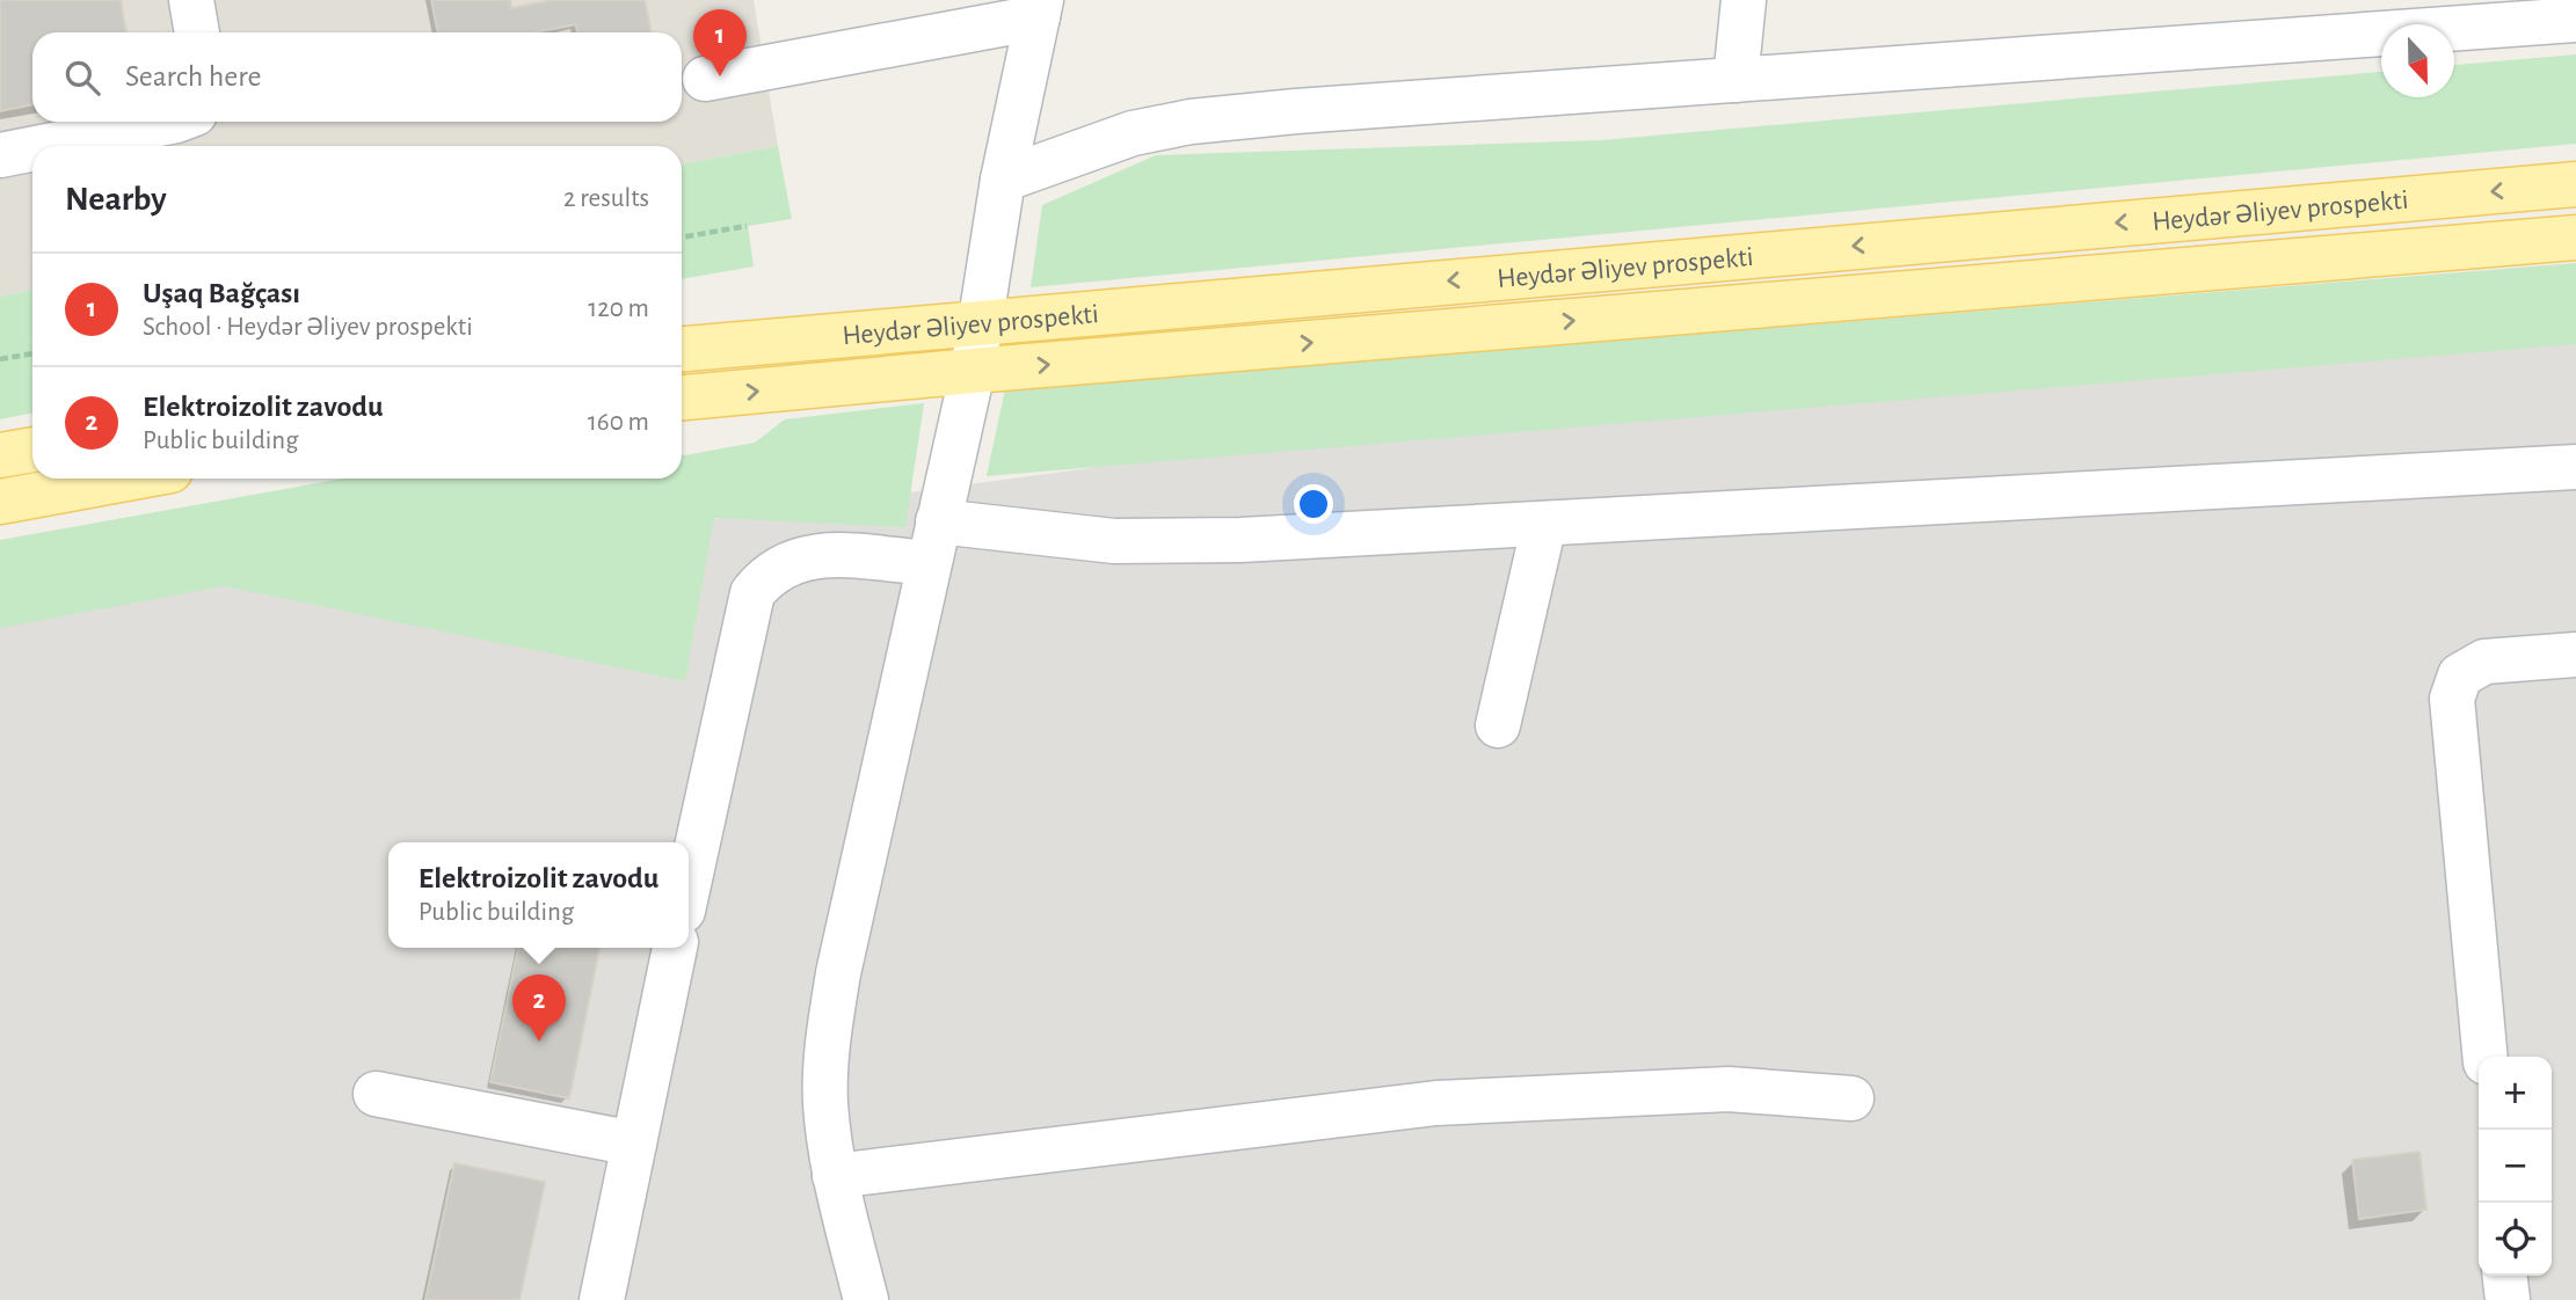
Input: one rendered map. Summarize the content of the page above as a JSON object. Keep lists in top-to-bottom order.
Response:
{
  "streets": {
    "main road": ["Heydər Əliyev prospekti"]
  },
  "north": "bottom",
  "page": {
    "pins": ["1", "2"],
    "search": "Search here",
    "heading": ["Nearby", "2 results"],
    "list": [
      {
        "mark": "1",
        "name": "Uşaq Bağçası",
        "note": "School · Heydər Əliyev prospekti",
        "value": "120 m"
      },
      {
        "mark": "2",
        "name": "Elektroizolit zavodu",
        "note": "Public building",
        "value": "160 m"
      }
    ],
    "popup": ["Elektroizolit zavodu", "Public building"],
    "map_buttons": ["+", "−"]
  }
}
